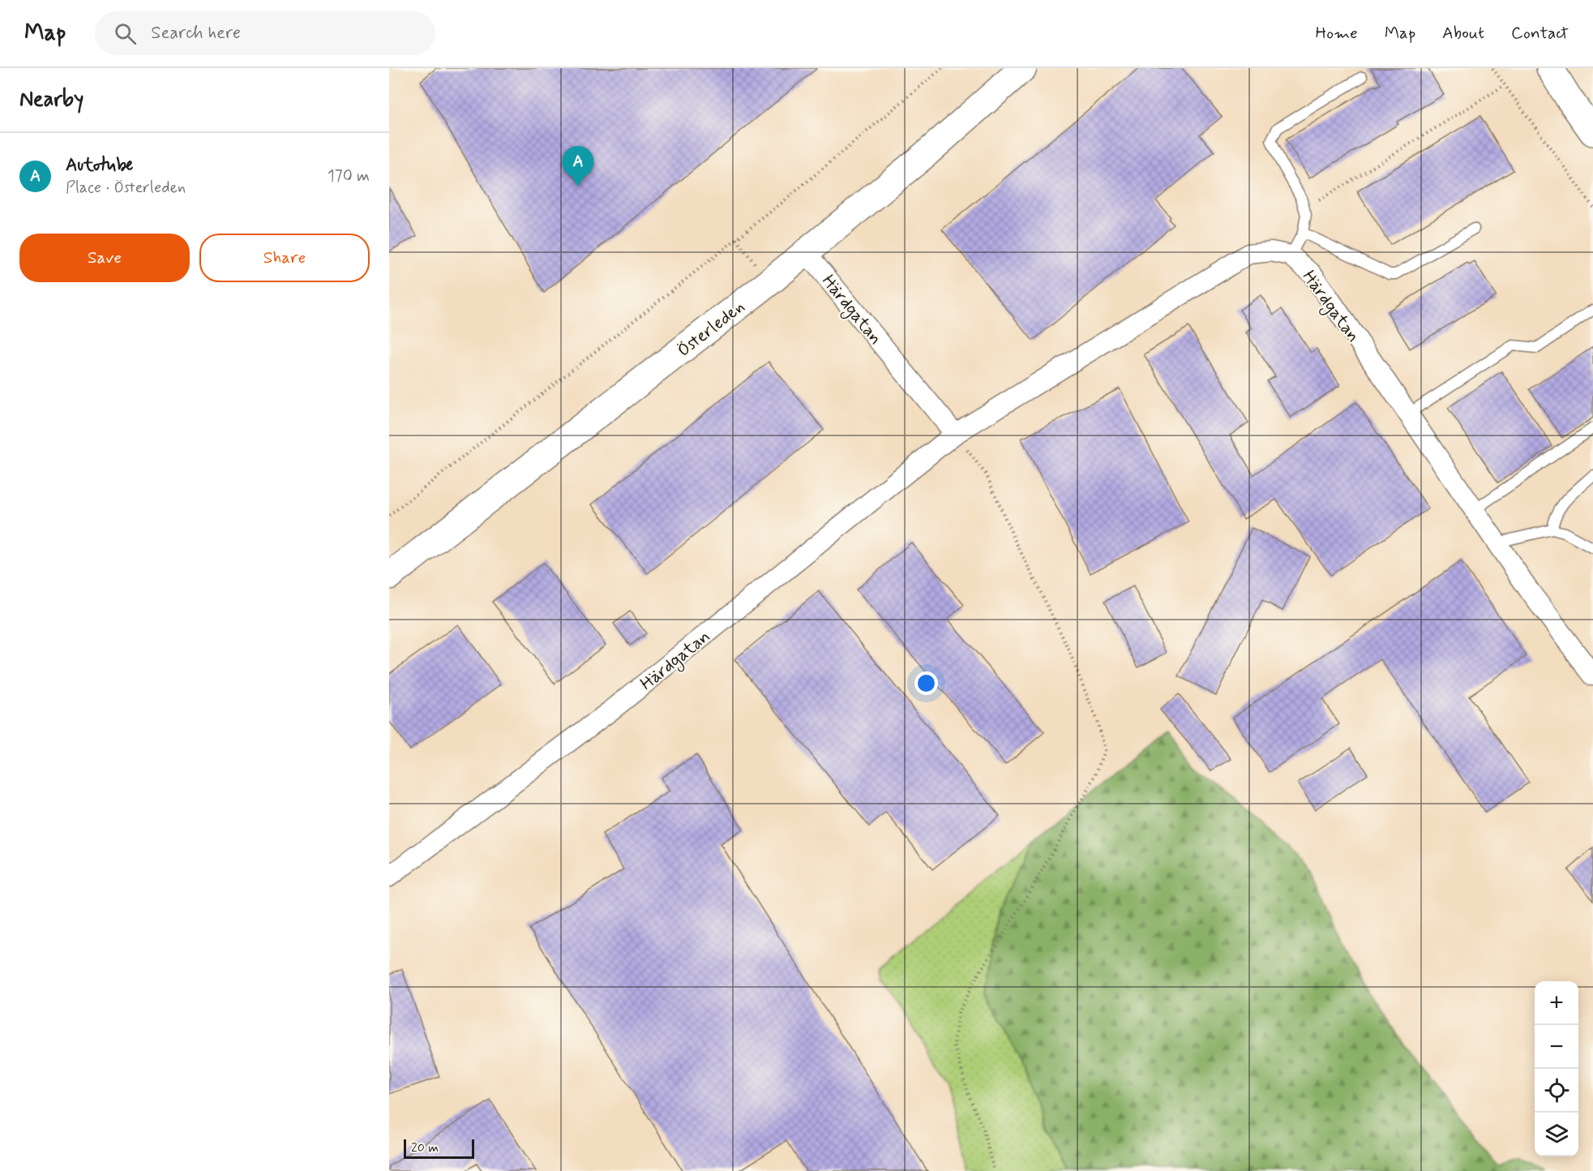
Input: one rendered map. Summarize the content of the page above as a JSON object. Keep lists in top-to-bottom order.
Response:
{
  "streets": {
    "main road": ["Österleden"],
    "street": ["Härdgatan"]
  },
  "crossings": [
    ["Härdgatan", "Österleden"]
  ],
  "scale_bar": "20 m",
  "page": {
    "header": "Map",
    "search": "Search here",
    "nav": [
      "Home",
      "Map",
      "About",
      "Contact"
    ],
    "heading": "Nearby",
    "list": [
      {
        "mark": "A",
        "name": "Autotube",
        "note": "Place · Österleden",
        "value": "170 m"
      }
    ],
    "pins": "A",
    "buttons": ["Save", "Share"],
    "map_buttons": ["+", "−"],
    "scale": "20 m"
  }
}
